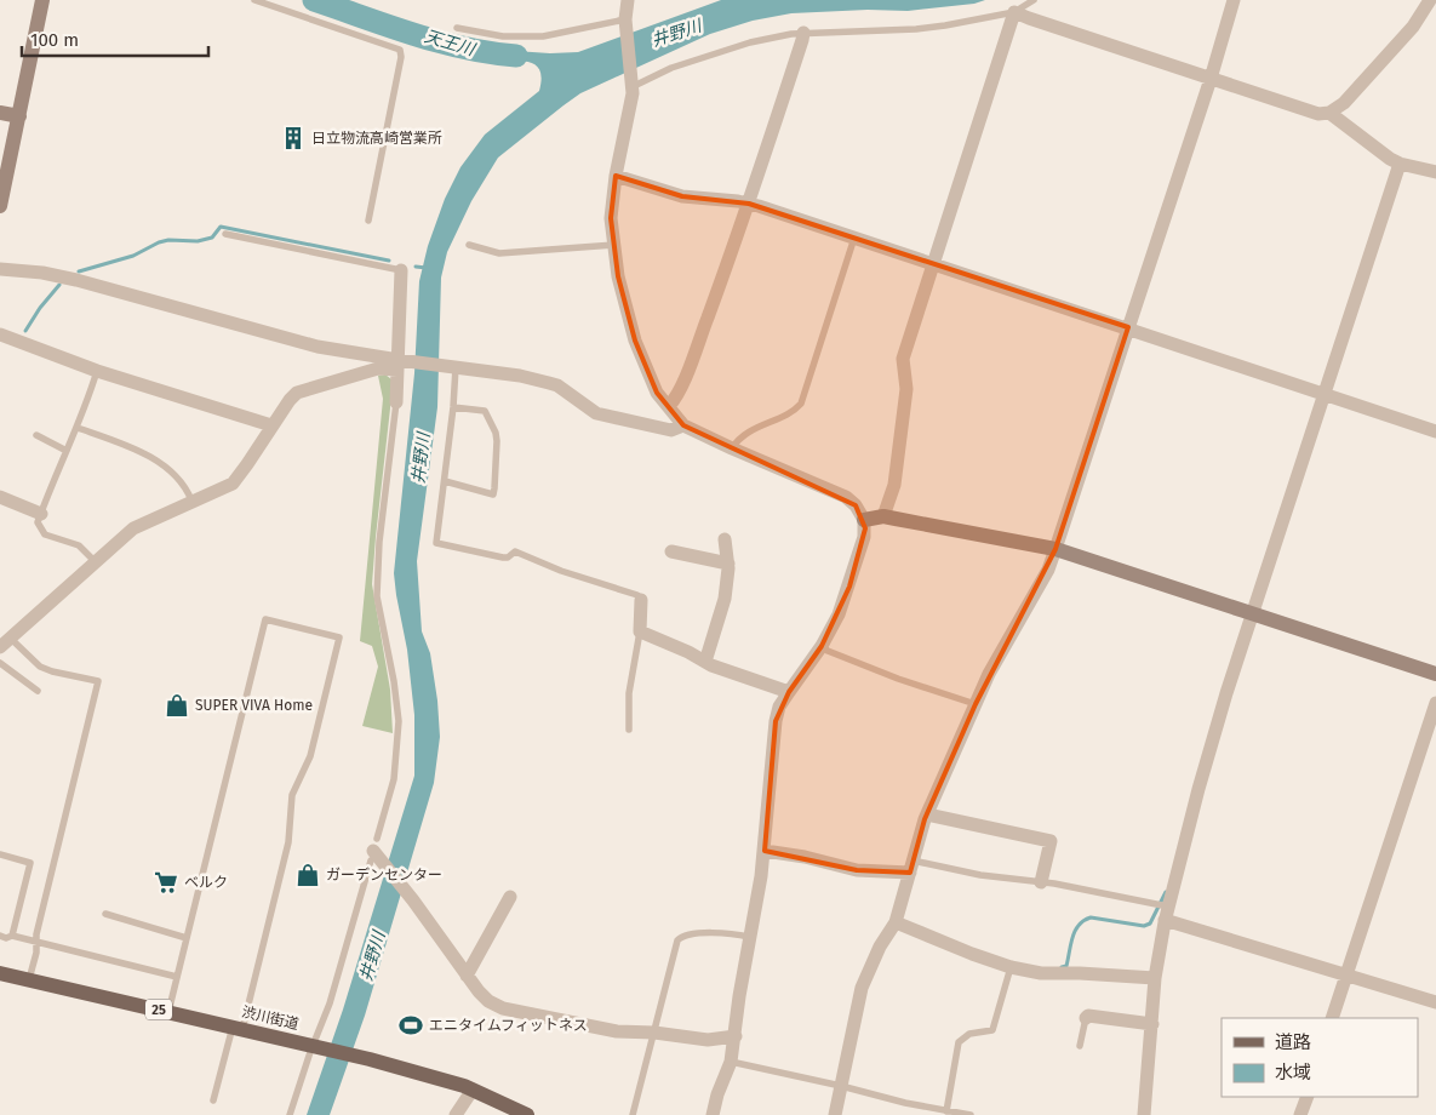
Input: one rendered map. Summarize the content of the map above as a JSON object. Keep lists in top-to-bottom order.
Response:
{
  "streets": {
    "main road": ["25", "渋川街道"]
  },
  "water": ["井野川", "天王川"],
  "places": {
    "building": ["日立物流高崎営業所"],
    "shop": ["SUPER VIVA Home", "ガーデンセンター"],
    "supermarket": ["ベルク"],
    "sports": ["エニタイムフィットネス"]
  },
  "legend": ["道路", "水域"],
  "scale_bar": "100 m"
}
